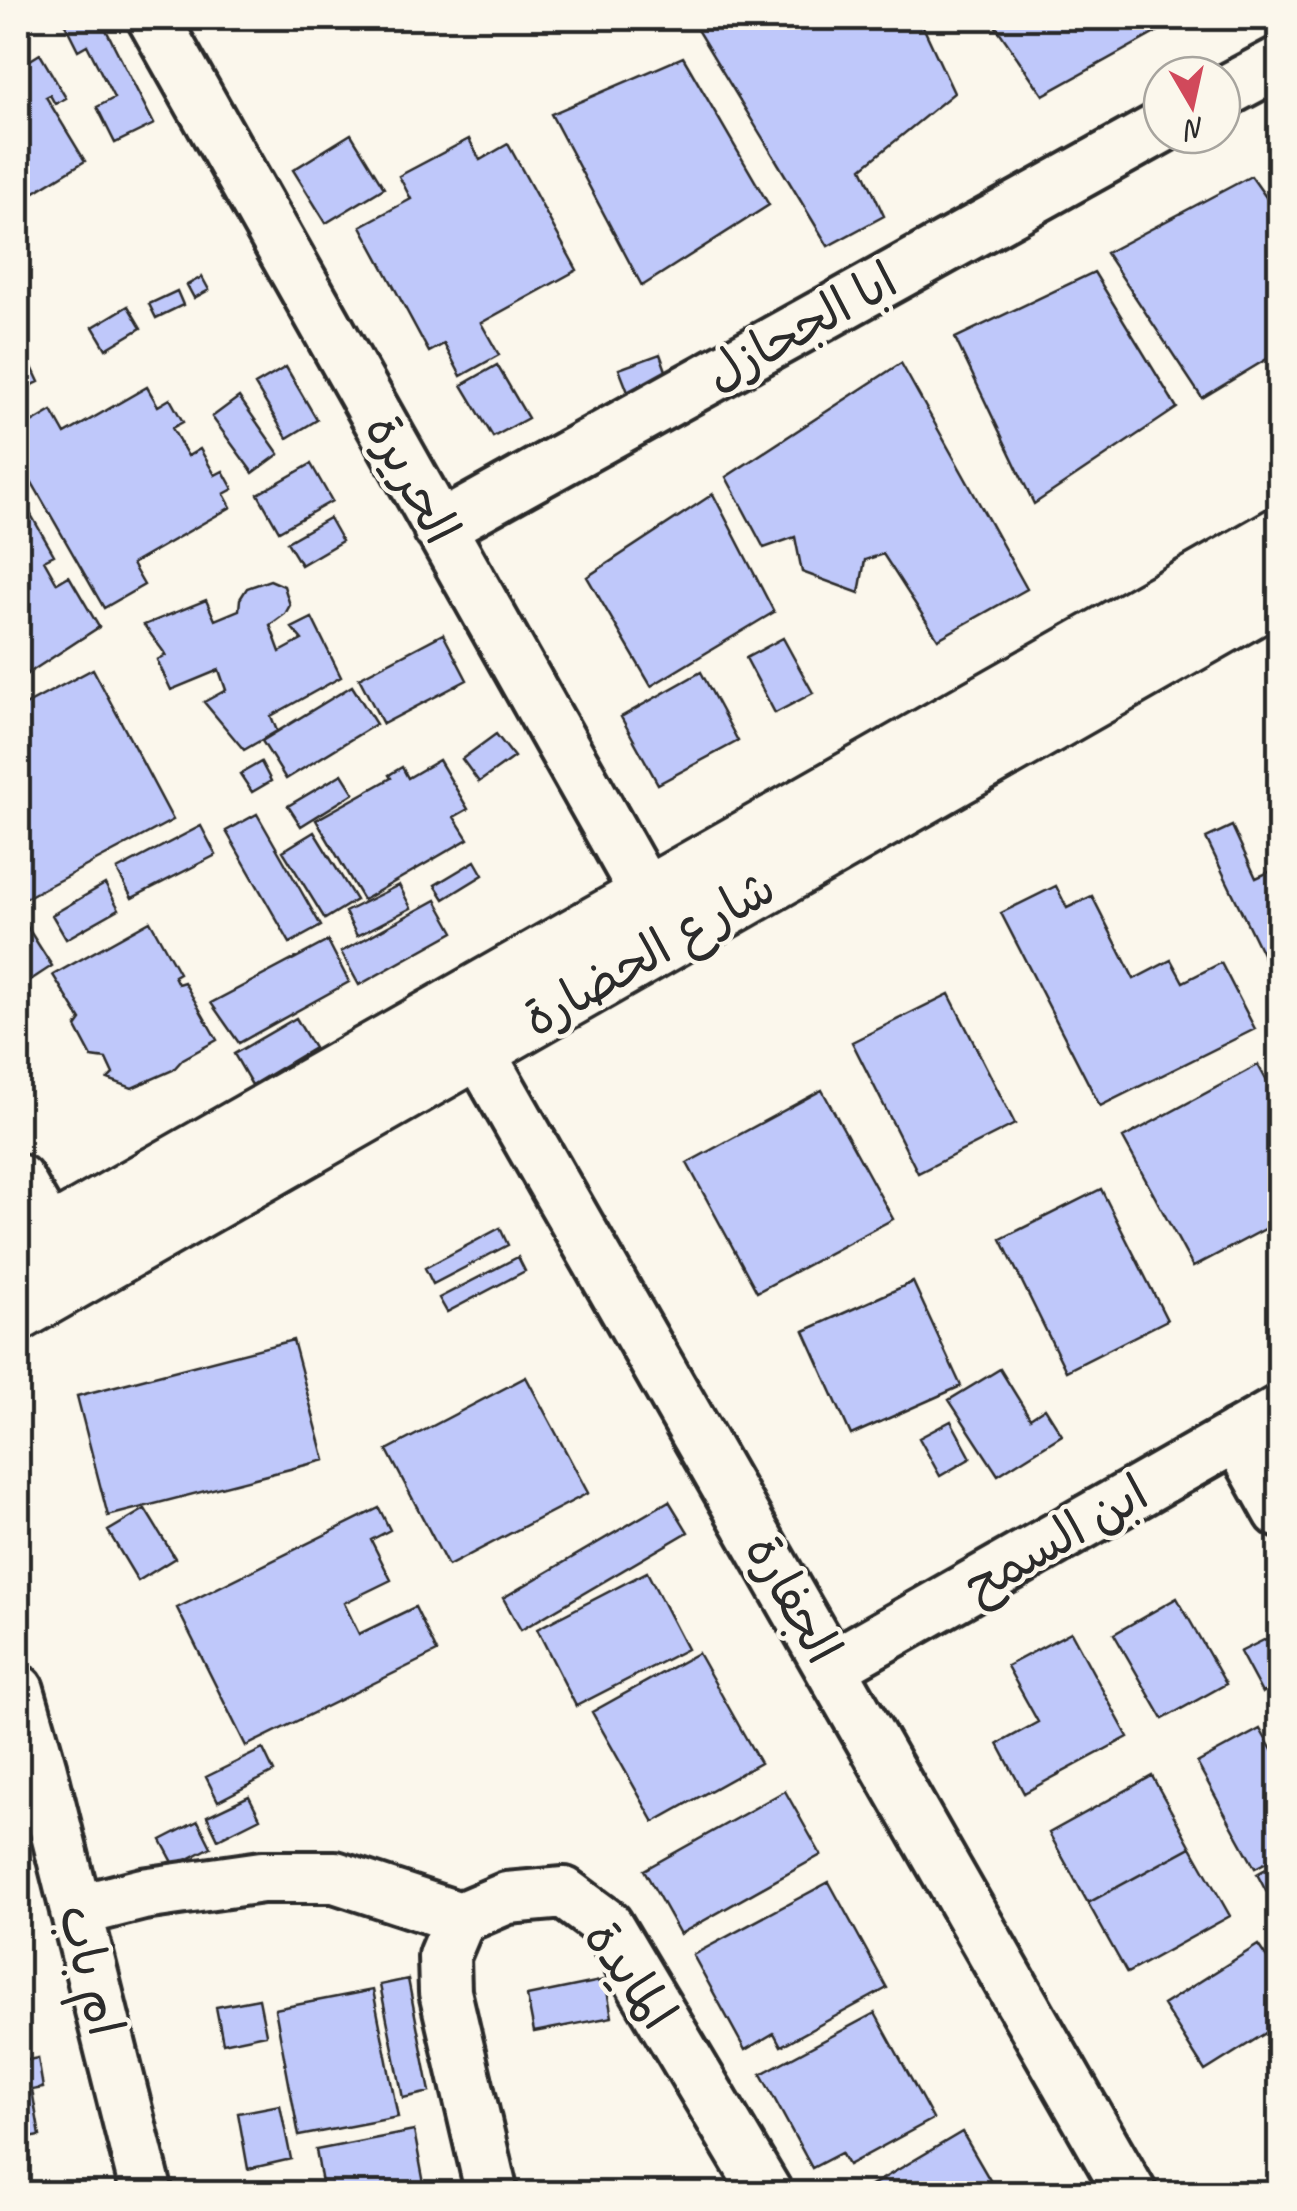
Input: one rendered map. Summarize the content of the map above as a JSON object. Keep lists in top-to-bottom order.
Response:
{
  "streets": {
    "street": [
      "ابا الجحازل",
      "الحريرة",
      "شارع الحضارة",
      "ابن السمح",
      "الجفارة",
      "ام باب",
      "المايدة"
    ]
  },
  "crossings": [
    ["ابا الجحازل", "الحريرة"],
    ["الحريرة", "شارع الحضارة"],
    ["شارع الحضارة", "الجفارة"],
    ["ابن السمح", "الجفارة"]
  ],
  "north": "bottom"
}
